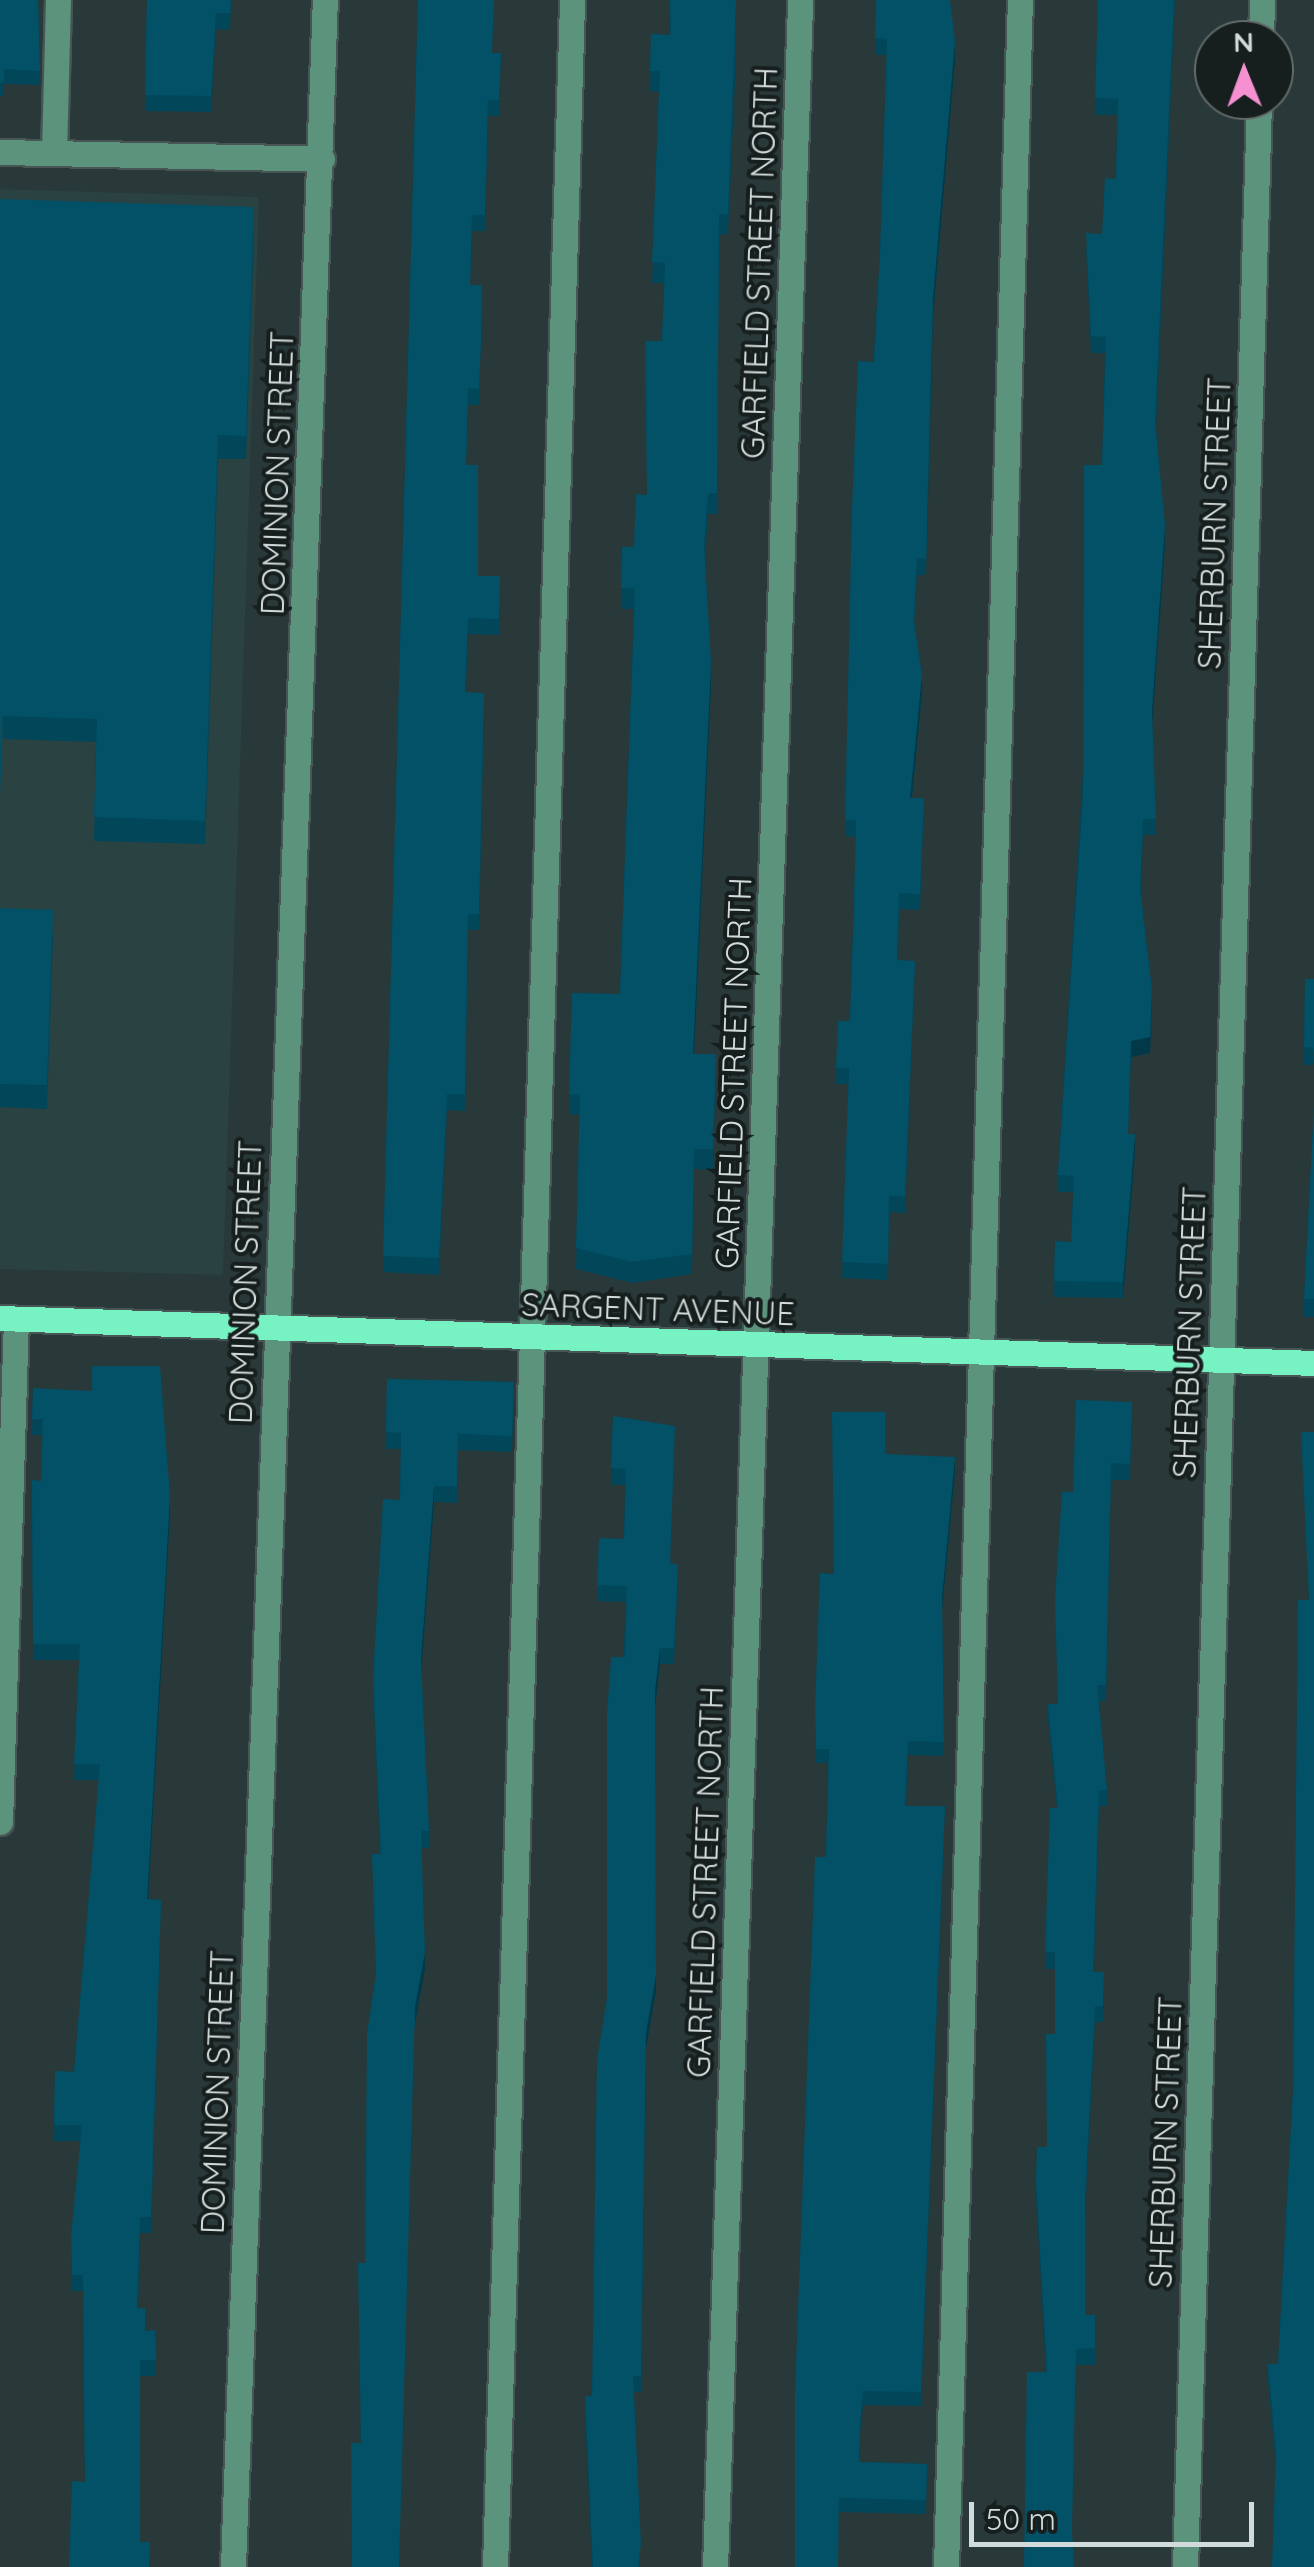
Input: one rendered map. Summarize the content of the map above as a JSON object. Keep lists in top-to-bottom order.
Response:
{
  "streets": {
    "main road": ["SARGENT AVENUE"],
    "street": ["GARFIELD STREET NORTH", "DOMINION STREET", "SHERBURN STREET"]
  },
  "crossings": [
    ["GARFIELD STREET NORTH", "SARGENT AVENUE"],
    ["DOMINION STREET", "SARGENT AVENUE"],
    ["SHERBURN STREET", "SARGENT AVENUE"]
  ],
  "scale_bar": "50 m",
  "north": "top"
}
